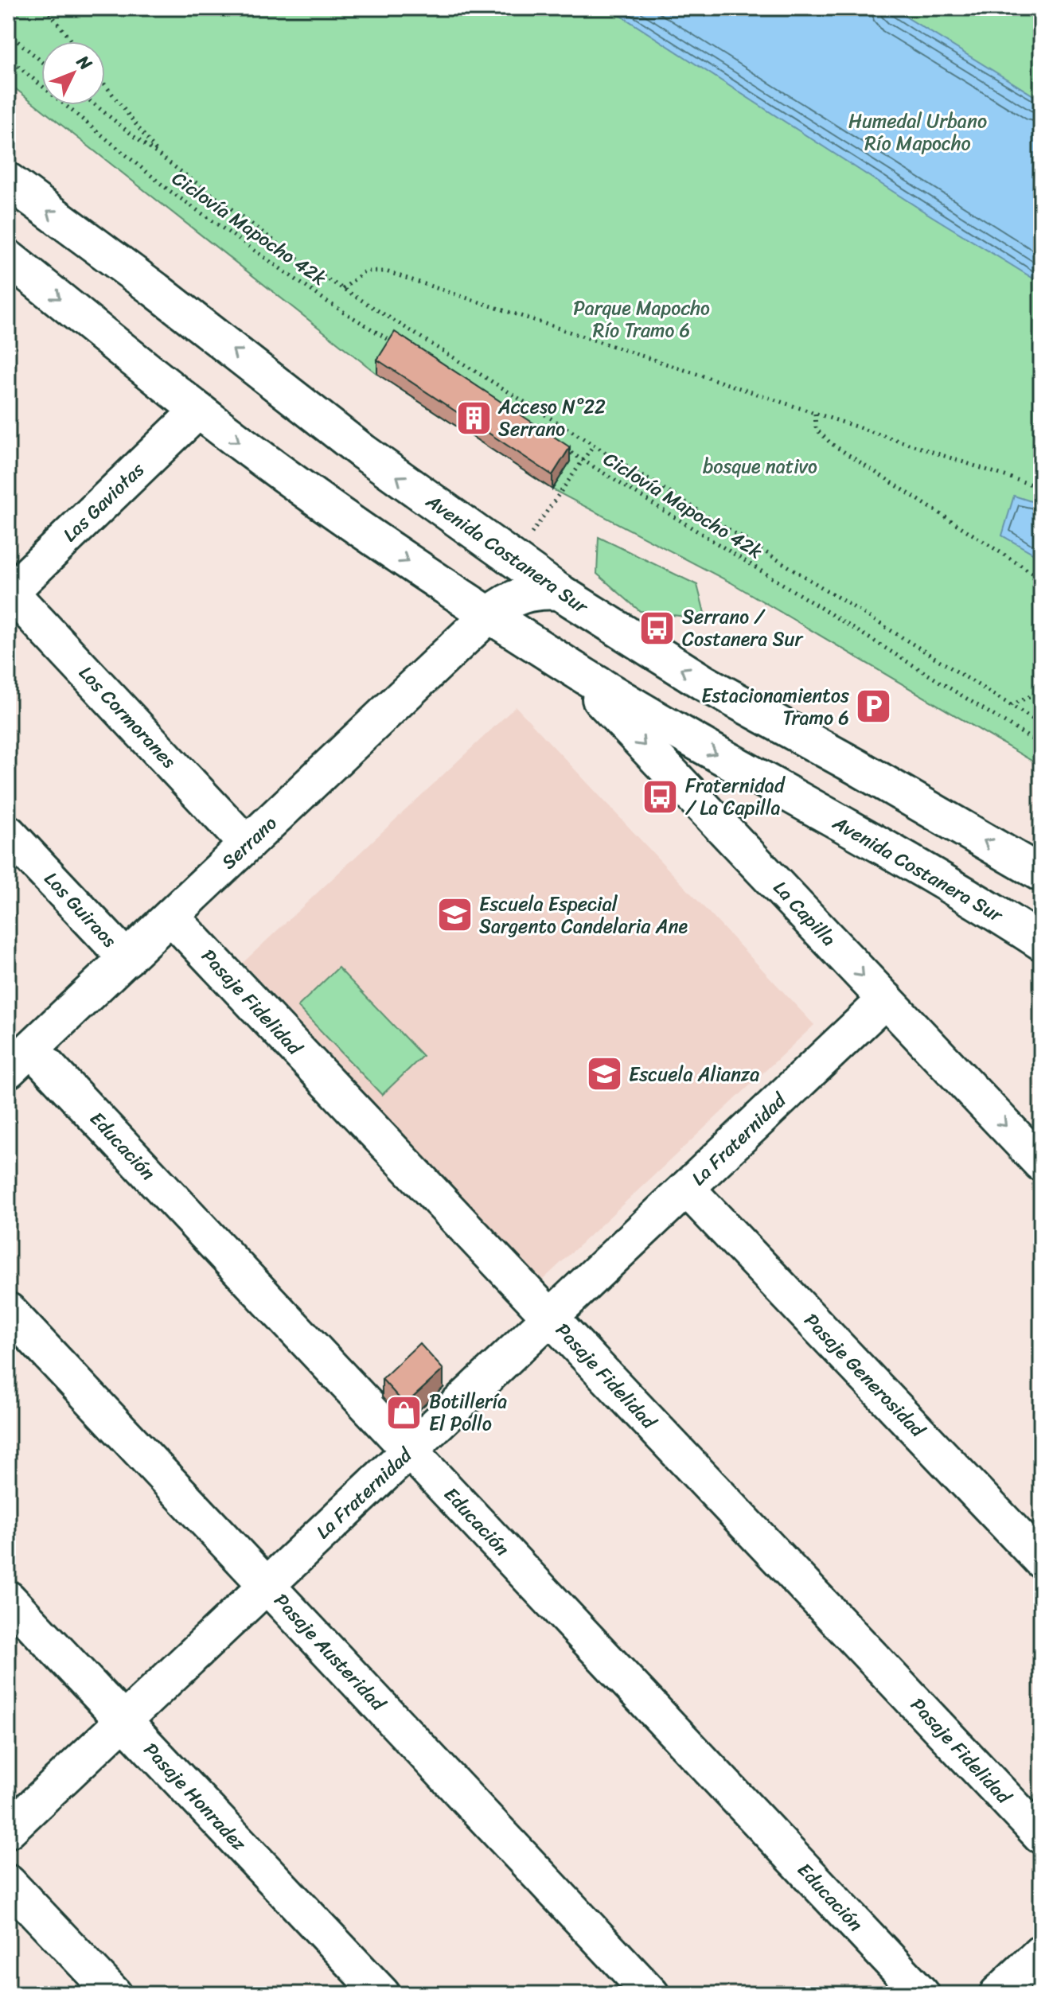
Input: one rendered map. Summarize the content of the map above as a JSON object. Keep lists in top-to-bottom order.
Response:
{
  "streets": {
    "street": [
      "Las Gaviotas",
      "Avenida Costanera Sur",
      "Los Cormoranes",
      "Serrano",
      "Los Guiraos",
      "La Capilla",
      "Pasaje Fidelidad",
      "La Fraternidad",
      "Educación",
      "Pasaje Generosidad",
      "Pasaje Austeridad",
      "Pasaje Honradez"
    ],
    "path": ["Ciclovía Mapocho 42k"]
  },
  "crossings": [
    ["Las Gaviotas", "Avenida Costanera Sur"],
    ["Las Gaviotas", "Los Cormoranes"],
    ["Avenida Costanera Sur", "Serrano"],
    ["Avenida Costanera Sur", "La Capilla"],
    ["Los Cormoranes", "Serrano"],
    ["Serrano", "Los Guiraos"],
    ["Serrano", "Pasaje Fidelidad"],
    ["Serrano", "Educación"],
    ["La Capilla", "La Fraternidad"],
    ["Pasaje Fidelidad", "La Fraternidad"],
    ["La Fraternidad", "Educación"],
    ["La Fraternidad", "Pasaje Generosidad"],
    ["La Fraternidad", "Pasaje Austeridad"],
    ["La Fraternidad", "Pasaje Honradez"]
  ],
  "one_way": ["La Capilla"],
  "parks": ["Humedal Urbano Río Mapocho", "Parque Mapocho Río Tramo 6", "bosque nativo"],
  "places": {
    "building": ["Acceso N°22 Serrano"],
    "bus stop": ["Serrano / Costanera Sur", "Fraternidad / La Capilla"],
    "parking": ["Estacionamientos Tramo 6"],
    "school or university": ["Escuela Especial Sargento Candelaria Ane", "Escuela Alianza"],
    "shop": ["Botillería El Pollo"]
  },
  "north": "top right"
}
